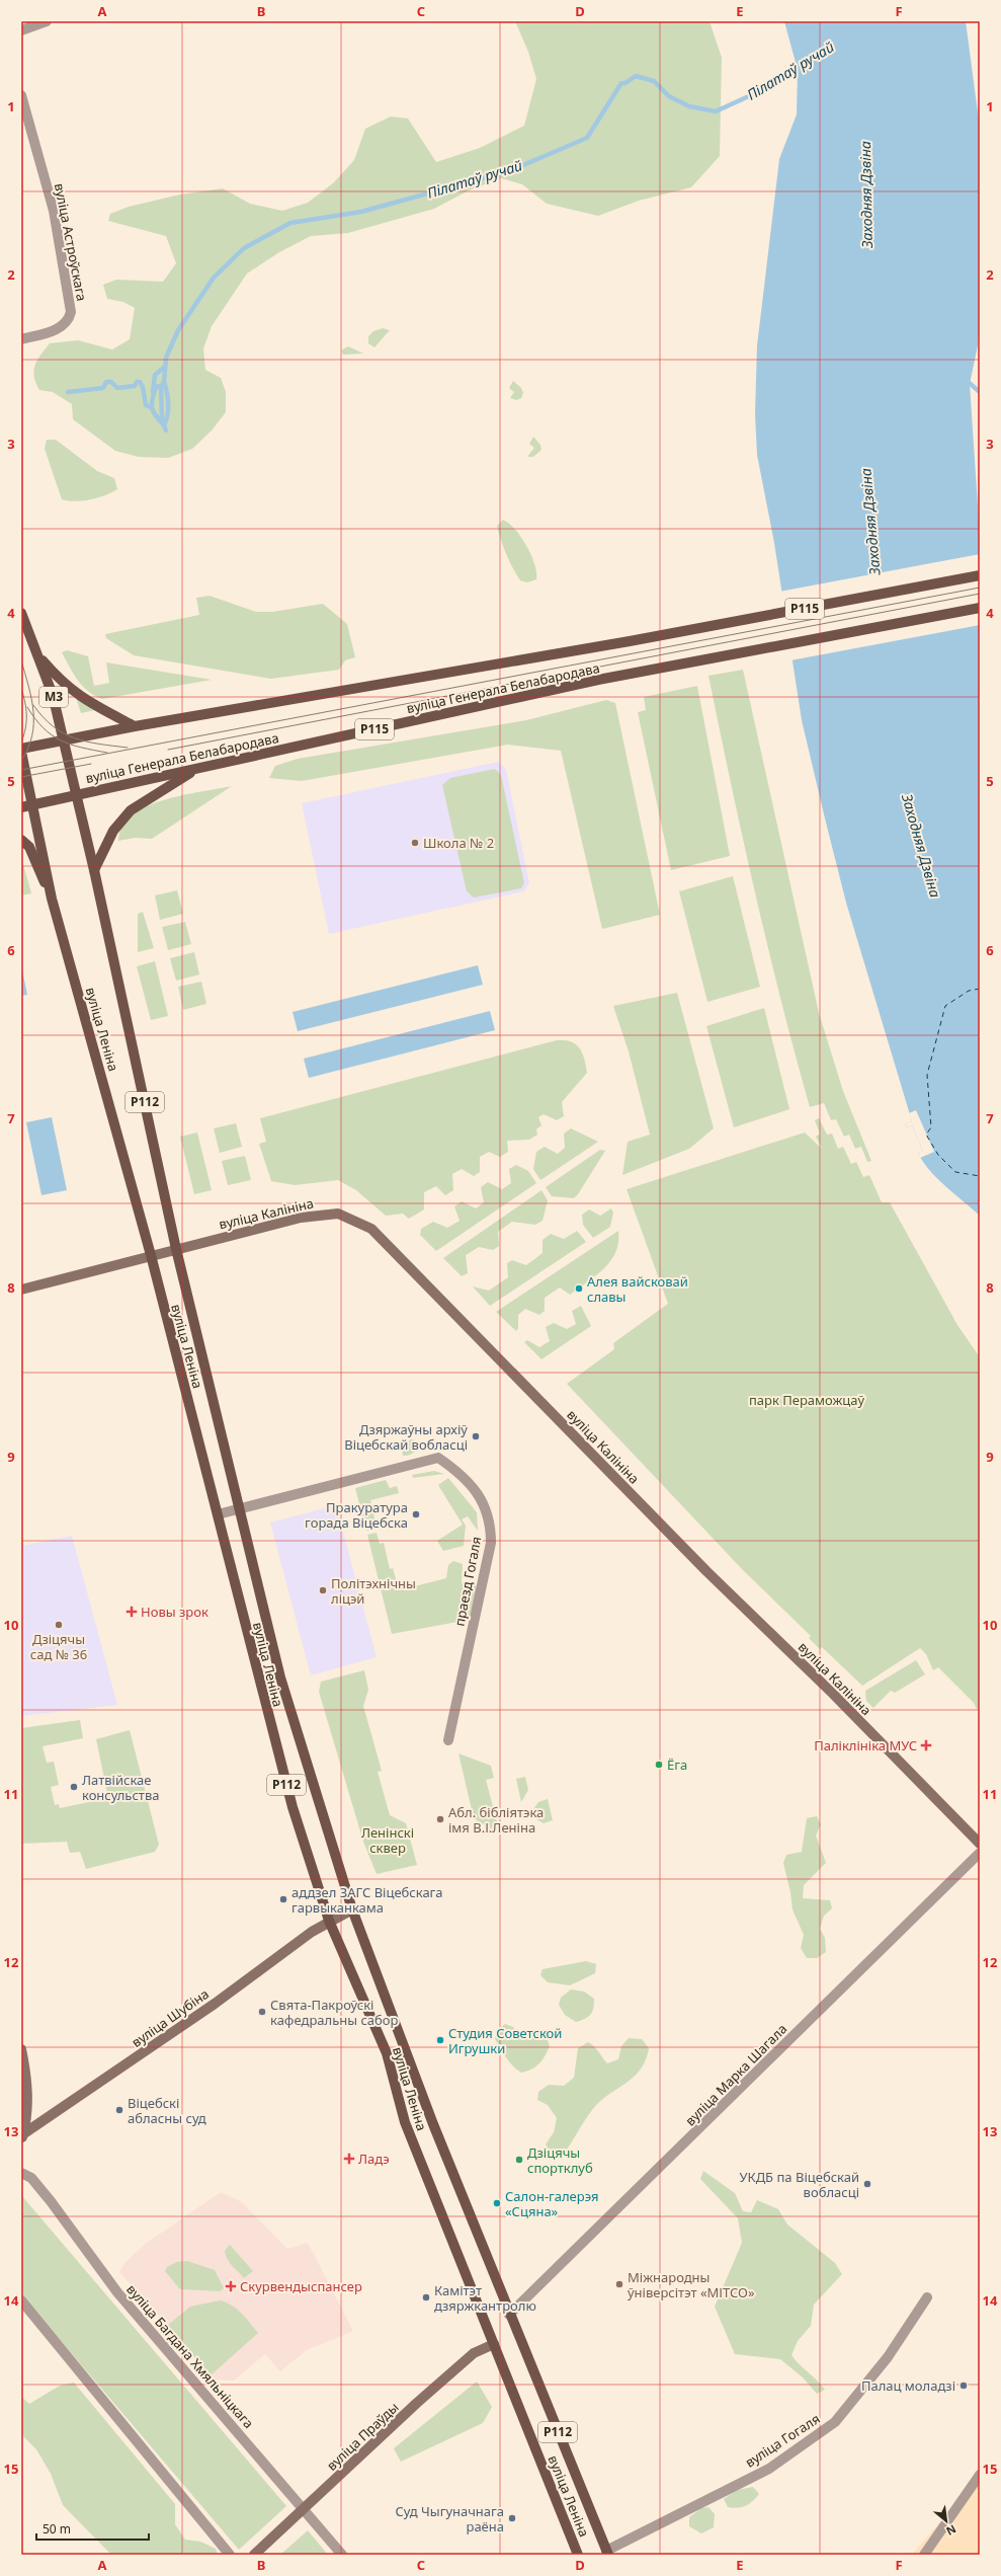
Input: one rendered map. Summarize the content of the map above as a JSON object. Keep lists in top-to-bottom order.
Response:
{
  "streets": {
    "main road": [
      "Р115",
      "вуліца Генерала Белабародава",
      "М3",
      "вуліца Леніна",
      "Р112"
    ],
    "street": [
      "вуліца Астроўскага",
      "вуліца Калініна",
      "праезд Гогаля",
      "вуліца Шубіна",
      "вуліца Марка Шагала",
      "вуліца Багдана Хмяльніцкага",
      "вуліца Праўды",
      "вуліца Гогаля"
    ]
  },
  "crossings": [
    ["вуліца Генерала Белабародава", "М3"],
    ["вуліца Генерала Белабародава", "вуліца Леніна"],
    ["вуліца Генерала Белабародава", "Р112"],
    ["М3", "Р112"],
    ["вуліца Леніна", "Р112"],
    ["вуліца Леніна", "вуліца Калініна"],
    ["вуліца Леніна", "праезд Гогаля"],
    ["вуліца Леніна", "вуліца Шубіна"],
    ["вуліца Леніна", "вуліца Марка Шагала"],
    ["вуліца Леніна", "вуліца Праўды"],
    ["вуліца Леніна", "вуліца Гогаля"],
    ["вуліца Багдана Хмяльніцкага", "вуліца Праўды"]
  ],
  "water": ["Пілатаў ручай", "Заходняя Дзвіна"],
  "parks": ["парк Пераможцаў", "Ленінскі сквер"],
  "places": {
    "other": [
      "Школа № 2",
      "Алея вайсковай славы",
      "Дзяржаўны архіў Віцебскай вобласці",
      "Пракуратура горада Віцебска",
      "Політэхнічны ліцэй",
      "Дзіцячы сад № 36",
      "Ёга",
      "Латвійскае консульства",
      "Абл. бібліятэка імя В.І.Леніна",
      "аддзел ЗАГС Віцебскага гарвыканкама",
      "Свята-Пакроўскі кафедральны сабор",
      "Студия Советской Игрушки",
      "Віцебскі абласны суд",
      "Дзіцячы спортклуб",
      "УКДБ па Віцебскай вобласці",
      "Салон-галерэя «Сцяна»",
      "Міжнародны ўніверсітэт «МІТСО»",
      "Камітэт дзяржкантролю",
      "Палац моладзі",
      "Суд Чыгуначнага раёна"
    ],
    "health": [
      "Новы зрок",
      "Паліклініка МУС",
      "Ладэ",
      "Скурвендыспансер"
    ]
  },
  "scale_bar": "50 m",
  "north": "bottom right",
  "grid": {
    "columns": [
      "A",
      "B",
      "C",
      "D",
      "E",
      "F"
    ],
    "rows": [
      "1",
      "2",
      "3",
      "4",
      "5",
      "6",
      "7",
      "8",
      "9",
      "10",
      "11",
      "12",
      "13",
      "14",
      "15"
    ]
  }
}
